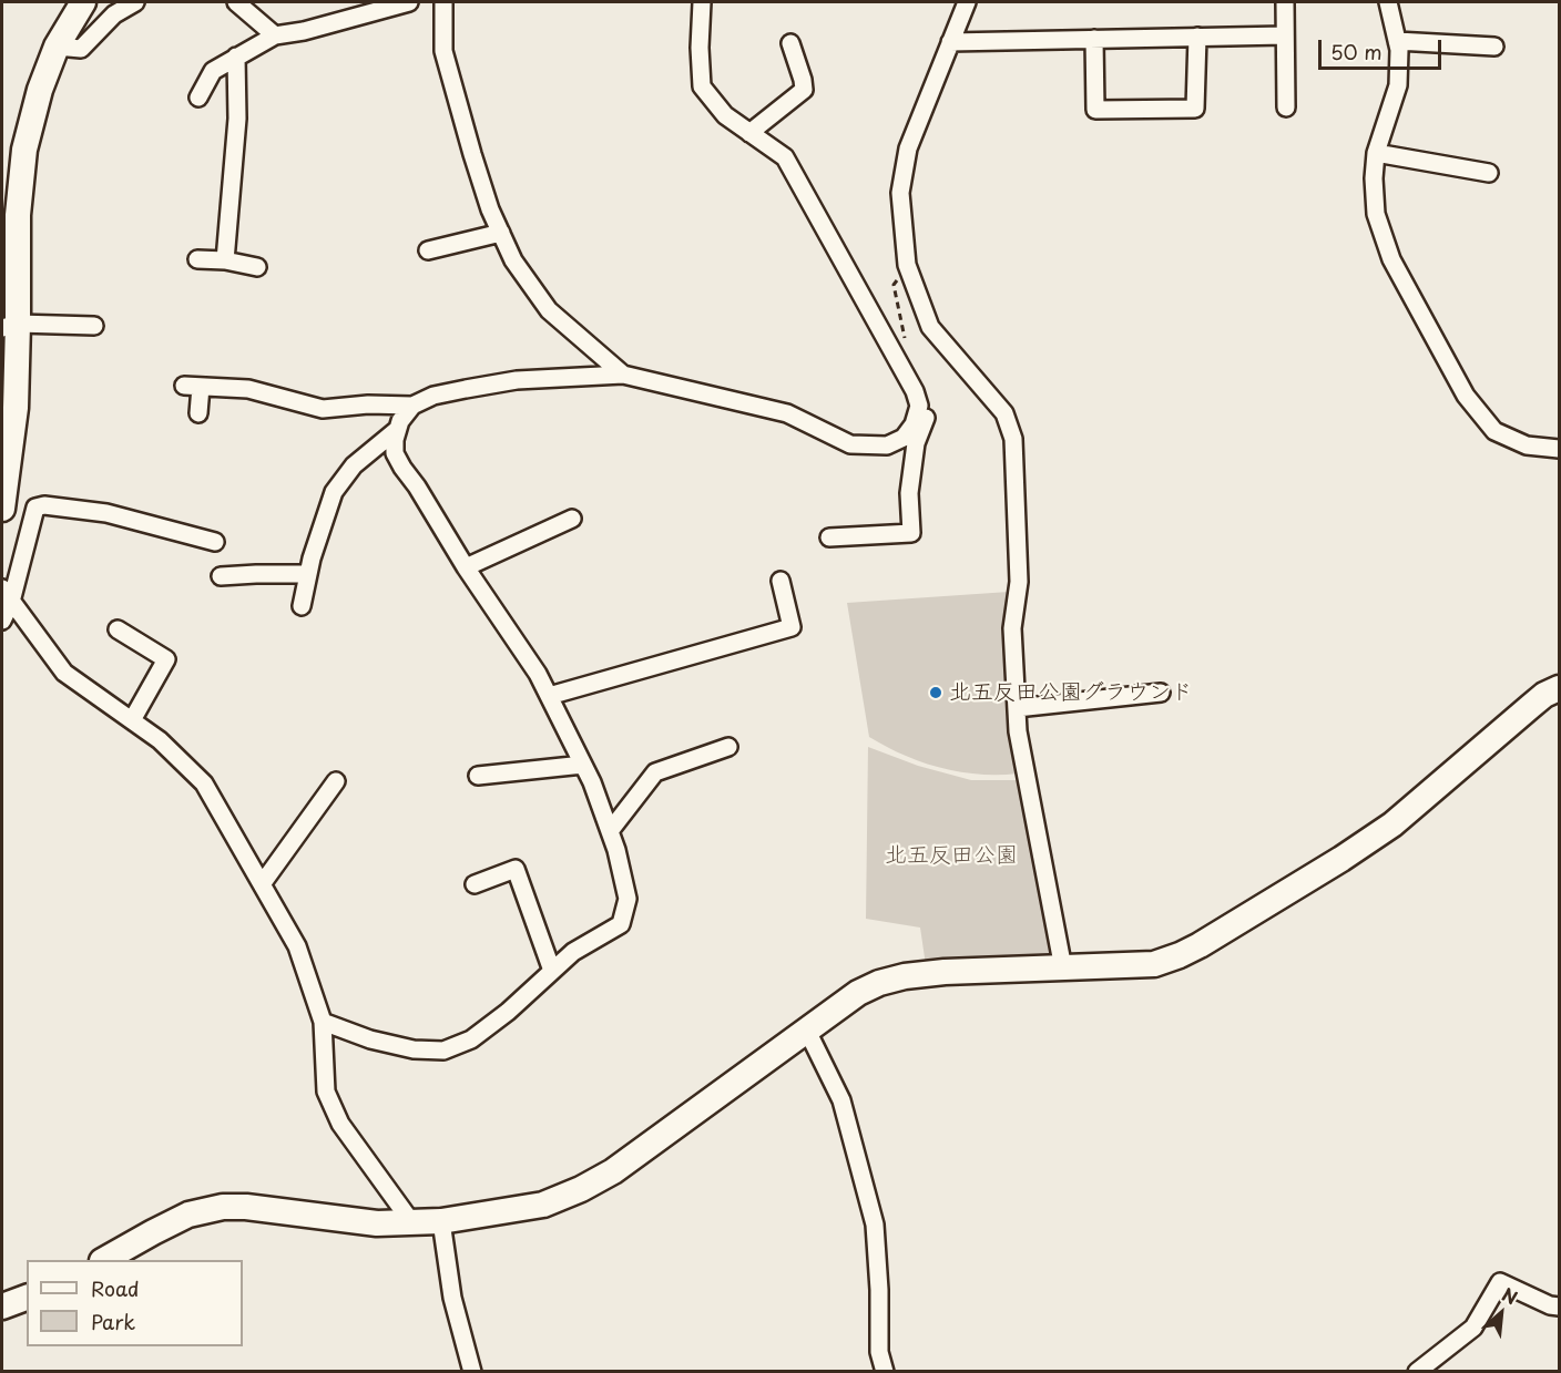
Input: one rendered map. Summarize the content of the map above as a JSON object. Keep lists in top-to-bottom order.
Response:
{
  "parks": ["北五反田公園"],
  "places": ["北五反田公園グラウンド"],
  "legend": ["Road", "Park"],
  "scale_bar": "50 m",
  "north": "top right"
}
